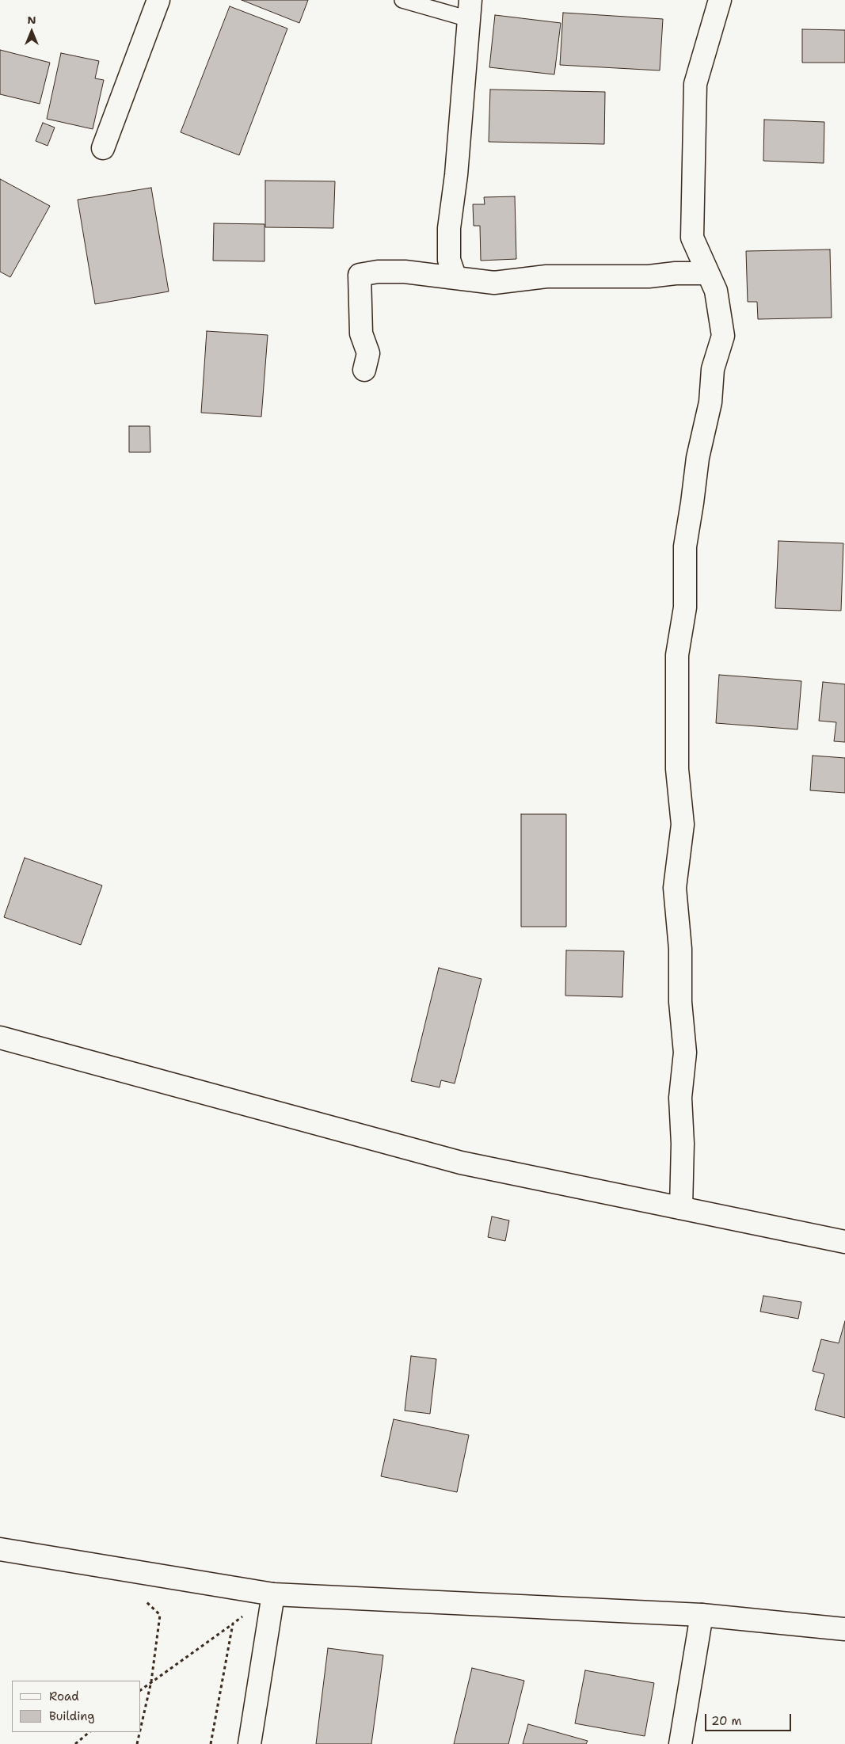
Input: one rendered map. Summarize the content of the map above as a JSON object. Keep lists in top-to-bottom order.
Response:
{
  "legend": ["Road", "Building"],
  "scale_bar": "20 m",
  "north": "top"
}
